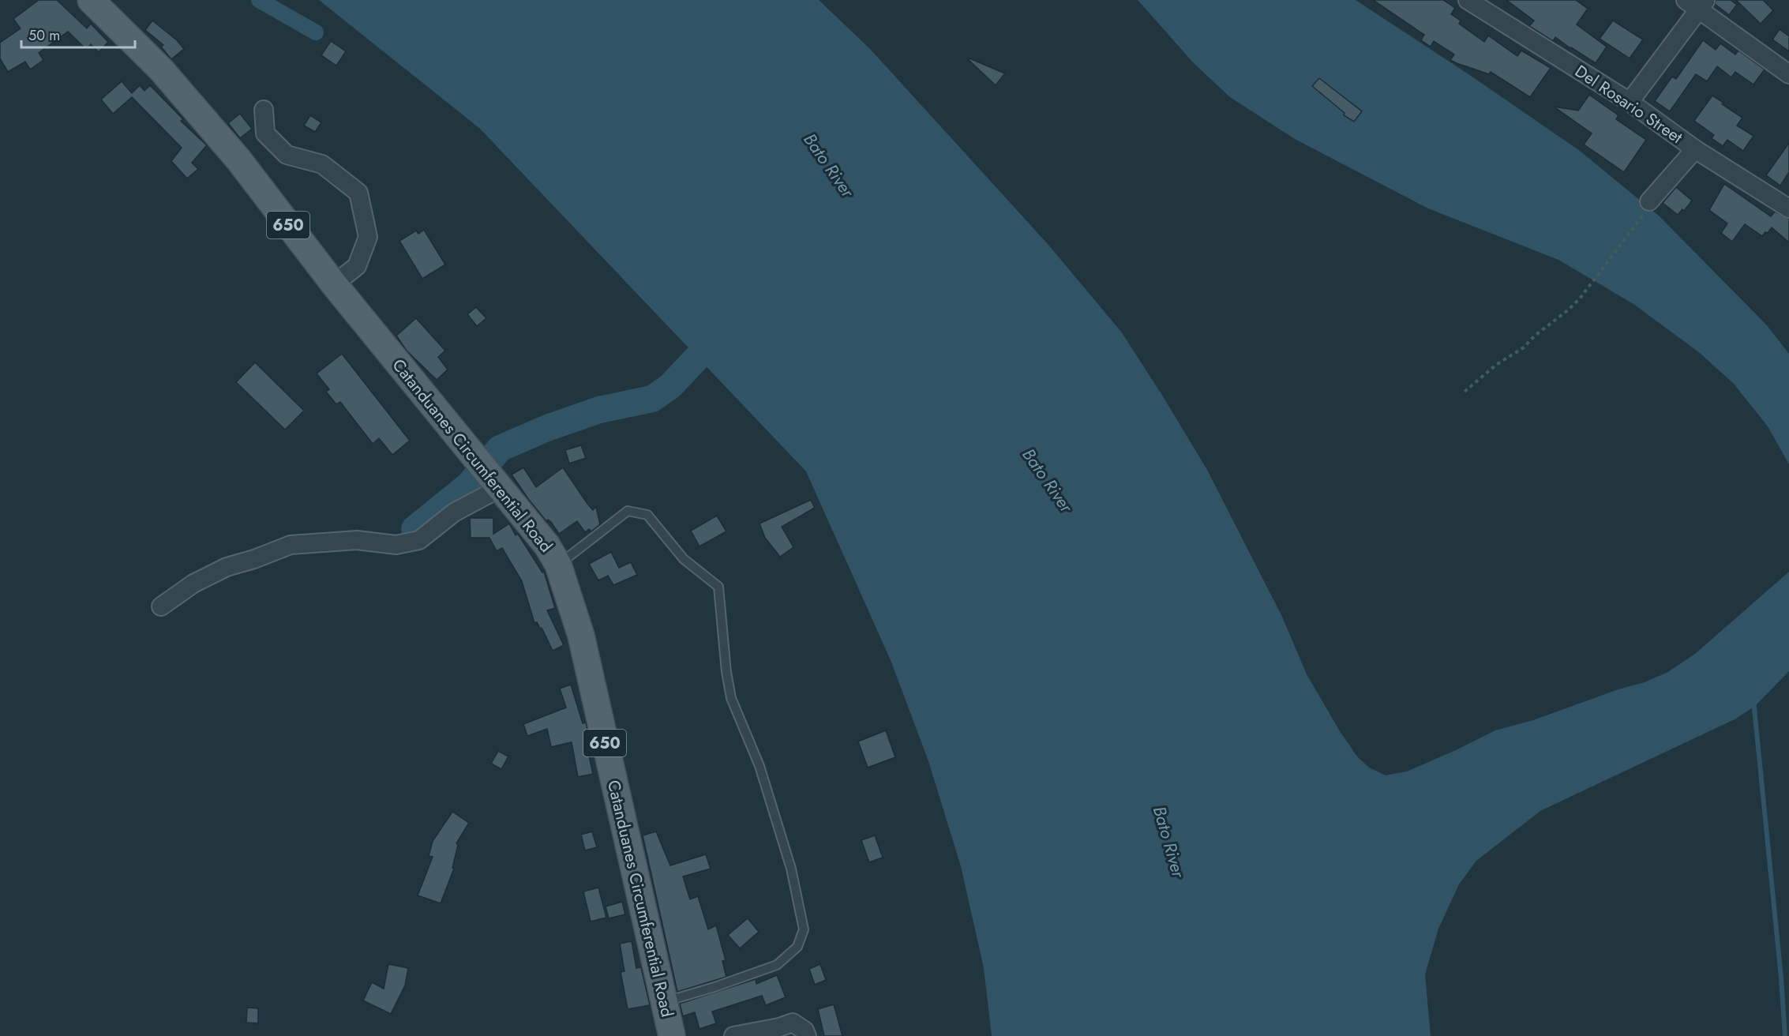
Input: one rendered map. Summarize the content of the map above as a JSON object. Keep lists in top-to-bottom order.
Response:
{
  "streets": {
    "main road": ["650", "Catanduanes Circumferential Road"],
    "street": ["Del Rosario Street"]
  },
  "water": ["Bato River"],
  "scale_bar": "50 m"
}
